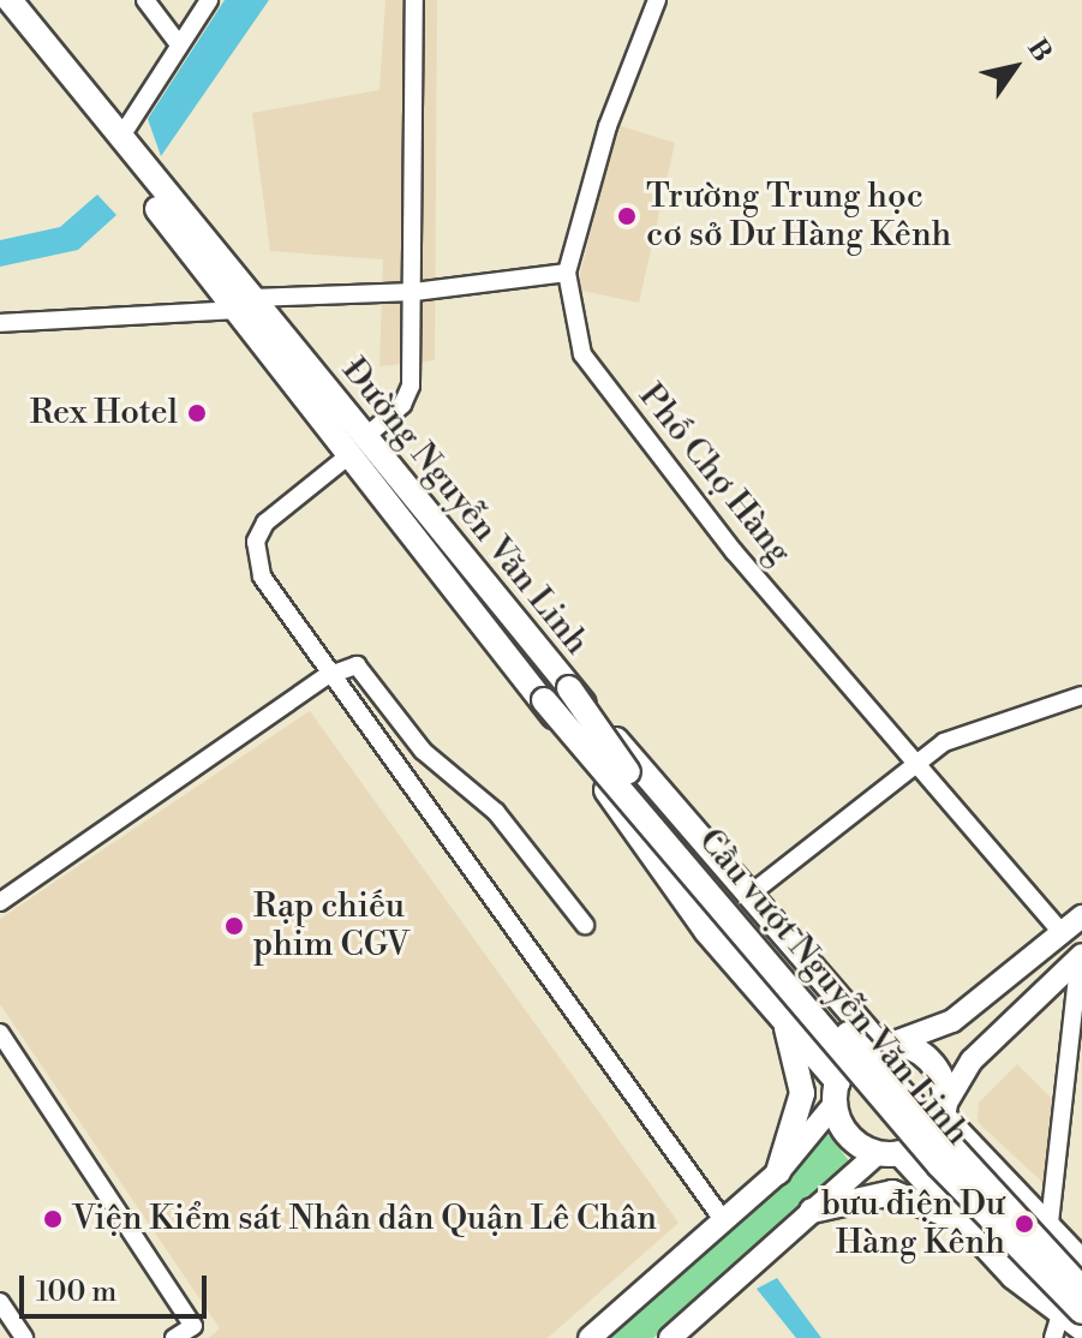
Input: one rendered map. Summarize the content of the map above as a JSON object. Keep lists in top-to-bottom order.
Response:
{
  "streets": {
    "highway": ["Đường Nguyễn Văn Linh", "Cầu vượt Nguyễn Văn Linh"],
    "street": ["Phố Chợ Hàng"]
  },
  "crossings": [
    ["Đường Nguyễn Văn Linh", "Cầu vượt Nguyễn Văn Linh"]
  ],
  "places": [
    "Trường Trung học cơ sở Dư Hàng Kênh",
    "Rex Hotel",
    "Rạp chiếu phim CGV",
    "Viện Kiểm sát Nhân dân Quận Lê Chân",
    "bưu điện Dư Hàng Kênh"
  ],
  "scale_bar": "100 m",
  "north": "top right"
}
